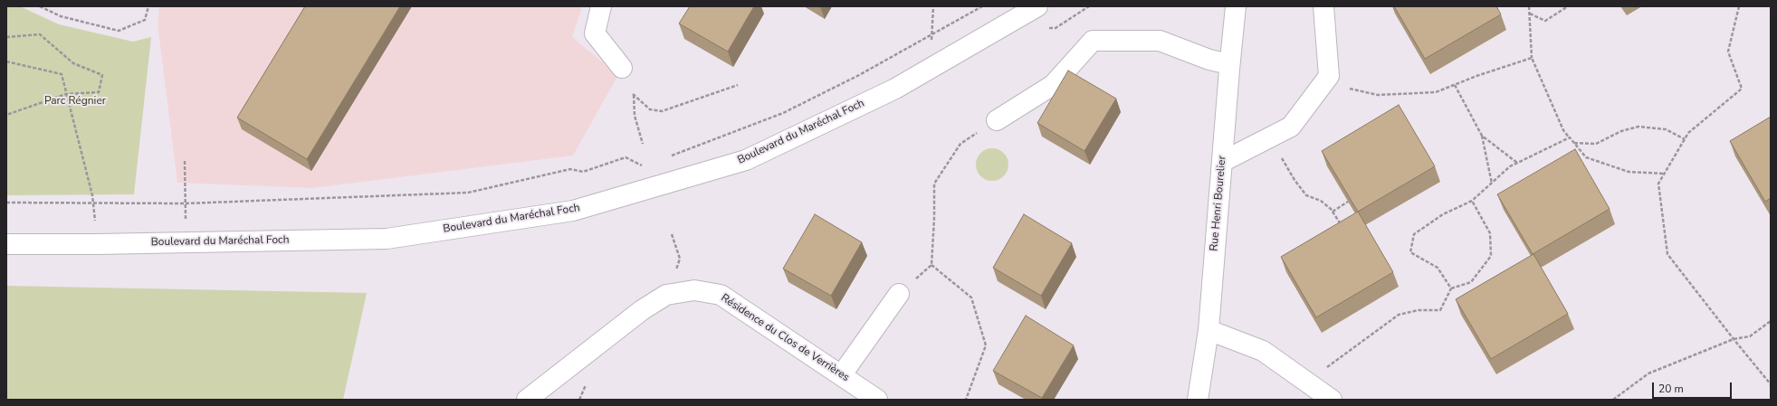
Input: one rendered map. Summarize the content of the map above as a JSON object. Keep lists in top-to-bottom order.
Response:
{
  "streets": {
    "street": ["Boulevard du Maréchal Foch", "Rue Henri Bourelier", "Résidence du Clos de Verrières"]
  },
  "parks": ["Parc Régnier"],
  "scale_bar": "20 m"
}
